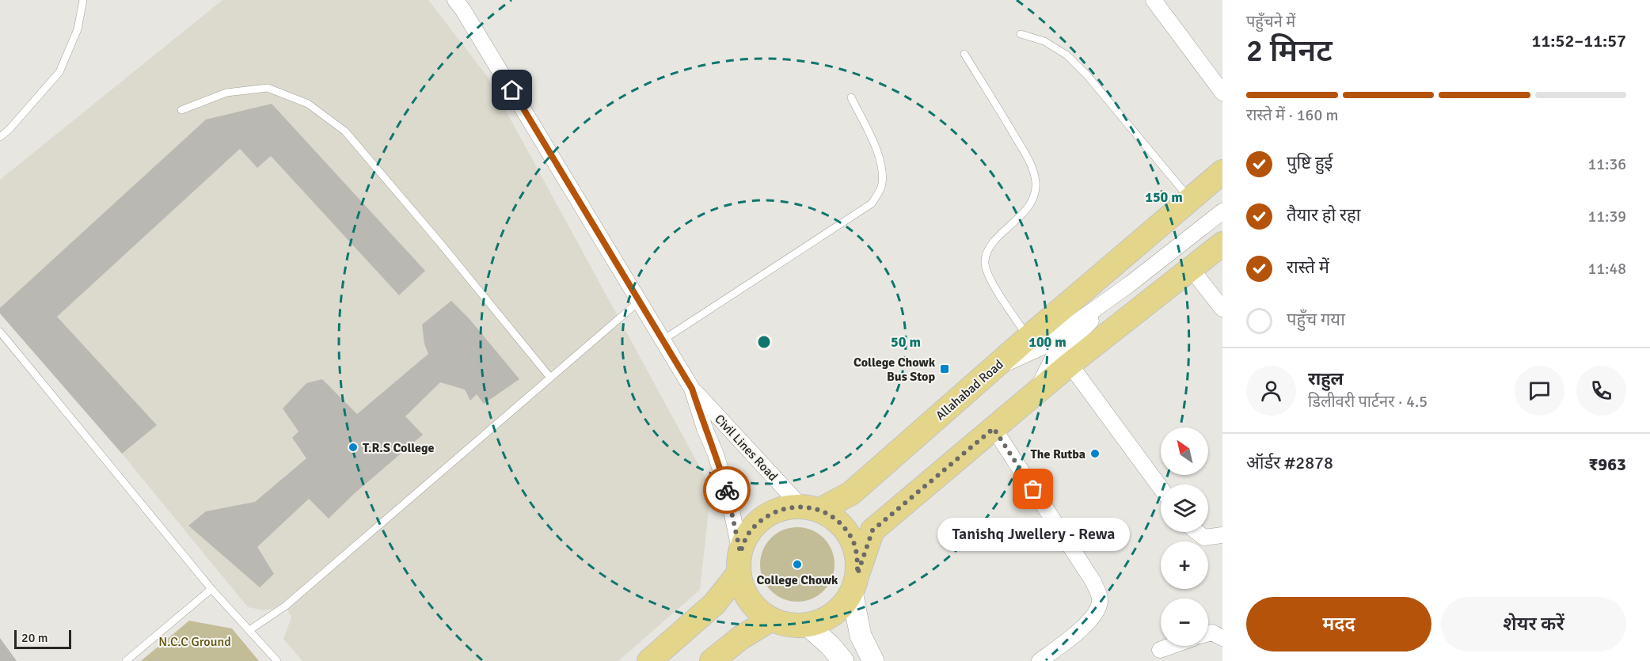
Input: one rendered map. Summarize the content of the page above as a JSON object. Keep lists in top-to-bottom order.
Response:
{
  "streets": {
    "main road": ["Allahabad Road"],
    "street": ["Civil Lines Road"]
  },
  "crossings": [
    ["Allahabad Road", "Civil Lines Road"]
  ],
  "parks": ["N.C.C Ground"],
  "places": {
    "transit": ["College Chowk Bus Stop"],
    "other": [
      "T.R.S College",
      "The Rutba",
      "Tanishq Jwellery - Rewa",
      "College Chowk"
    ]
  },
  "scale_bar": "20 m",
  "north": "top left",
  "page": {
    "heading": ["2 मिनट", "पहुँचने में", "11:52–11:57"],
    "panel": [
      "राहुल",
      "डिलीवरी पार्टनर · 4.5",
      "ऑर्डर #2878",
      "₹963"
    ],
    "bar": "रास्ते में · 160 m",
    "list": [
      ["पुष्टि हुई", "11:36"],
      ["तैयार हो रहा", "11:39"],
      ["रास्ते में", "11:48"],
      "पहुँच गया"
    ],
    "map_buttons": ["+", "−"],
    "bubble": "Tanishq Jwellery - Rewa",
    "buttons": ["मदद", "शेयर करें"],
    "scale": "20 m"
  },
  "rings": ["150 m", "50 m", "100 m"]
}
